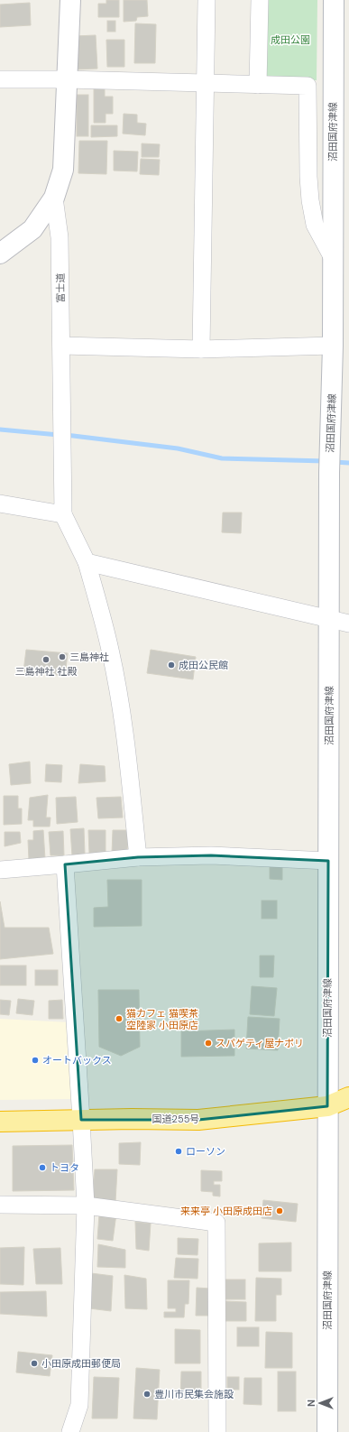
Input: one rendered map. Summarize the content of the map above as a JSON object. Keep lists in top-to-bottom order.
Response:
{
  "streets": {
    "highway": ["国道255号"],
    "main road": ["沼田国府津線", "富士道"]
  },
  "crossings": [
    ["沼田国府津線", "国道255号"]
  ],
  "parks": ["成田公園"],
  "places": [
    "三島神社",
    "三島神社 社殿",
    "成田公民館",
    "猫カフェ 猫喫茶 空陸家 小田原店",
    "スパゲティ屋ナポリ",
    "オートバックス",
    "ローソン",
    "トヨタ",
    "来来亭 小田原成田店",
    "小田原成田郵便局",
    "豊川市民集会施設"
  ],
  "north": "left"
}
